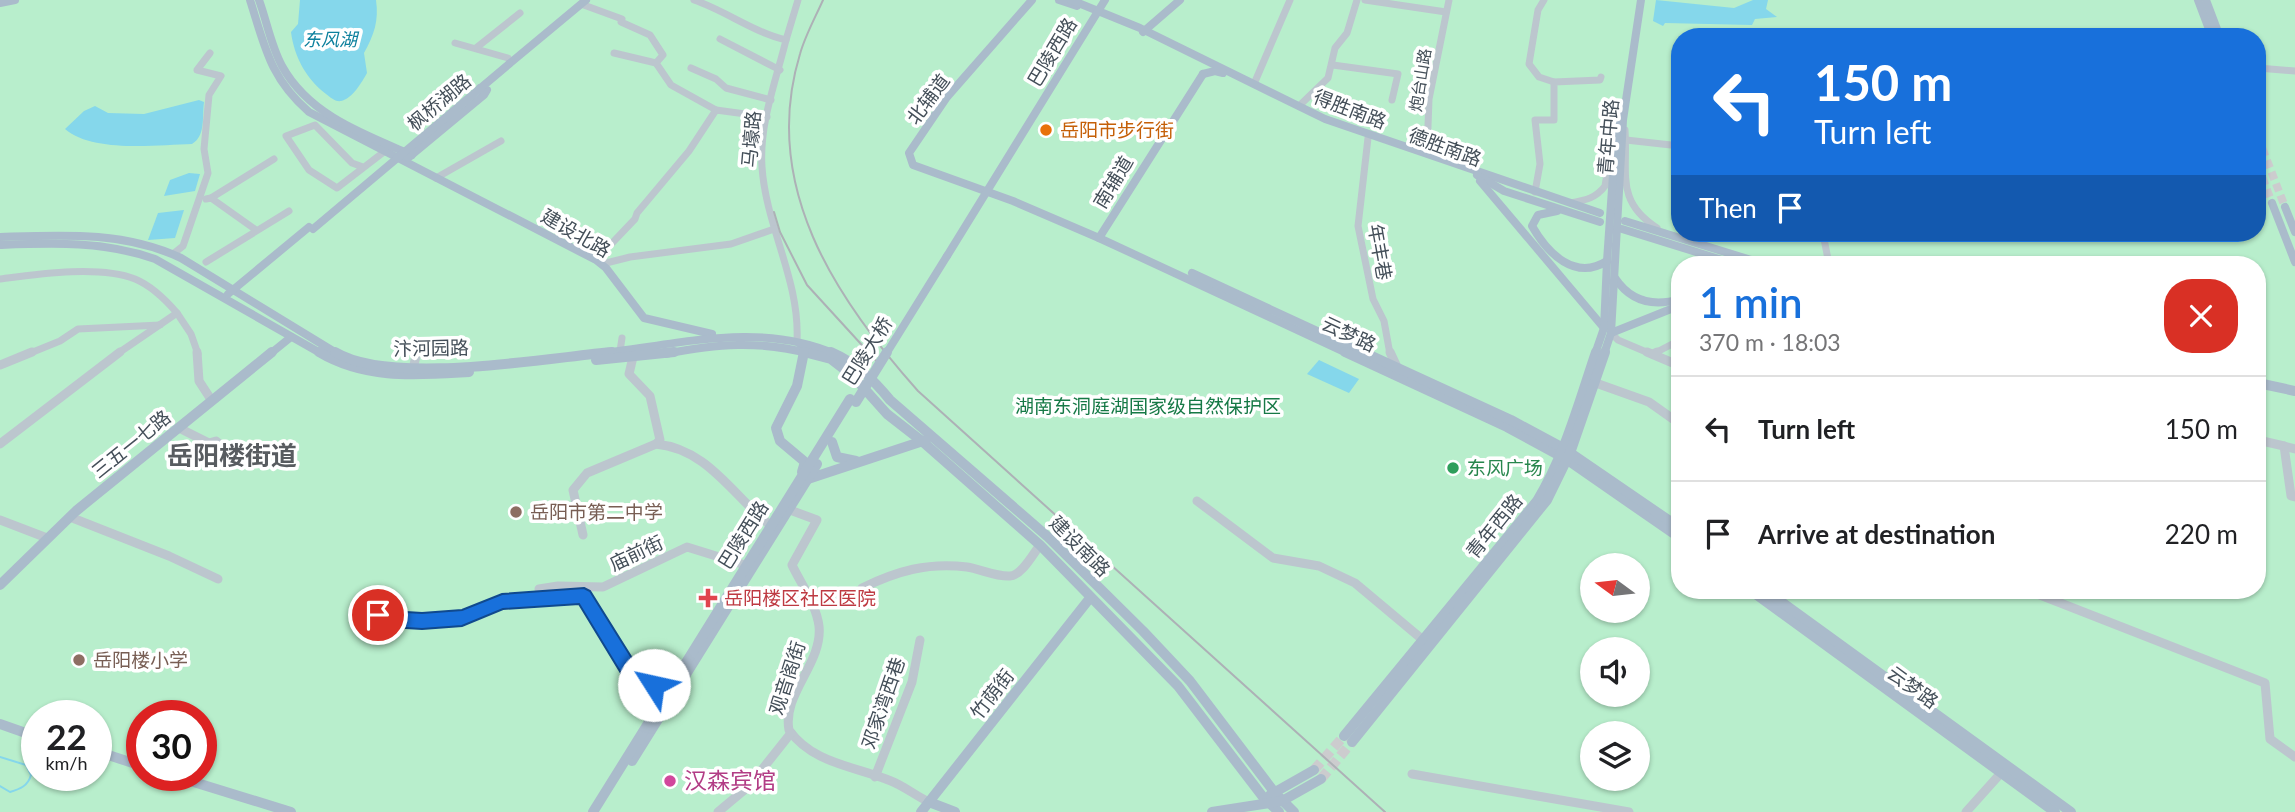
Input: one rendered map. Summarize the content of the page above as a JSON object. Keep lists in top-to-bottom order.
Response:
{
  "streets": {
    "main road": [
      "巴陵西路",
      "北辅道",
      "枫桥湖路",
      "得胜南路",
      "青年中路",
      "德胜南路",
      "南辅道",
      "建设北路",
      "云梦路",
      "汴河园路",
      "巴陵大桥",
      "三五一七路",
      "青年西路",
      "建设南路",
      "竹荫街"
    ],
    "street": [
      "炮台山路",
      "马壕路",
      "年丰巷",
      "庙前街",
      "观音阁街",
      "邓家湾西巷"
    ]
  },
  "crossings": [
    ["巴陵西路", "北辅道"],
    ["巴陵西路", "得胜南路"],
    ["巴陵西路", "云梦路"],
    ["巴陵西路", "巴陵大桥"],
    ["巴陵西路", "庙前街"],
    ["巴陵西路", "观音阁街"],
    ["炮台山路", "得胜南路"],
    ["北辅道", "云梦路"],
    ["得胜南路", "德胜南路"],
    ["得胜南路", "南辅道"],
    ["青年中路", "青年西路"],
    ["马壕路", "汴河园路"],
    ["马壕路", "建设南路"],
    ["德胜南路", "南辅道"],
    ["德胜南路", "年丰巷"],
    ["南辅道", "云梦路"],
    ["建设北路", "汴河园路"],
    ["云梦路", "青年西路"],
    ["汴河园路", "三五一七路"],
    ["汴河园路", "建设南路"],
    ["建设南路", "竹荫街"],
    ["观音阁街", "竹荫街"],
    ["观音阁街", "邓家湾西巷"]
  ],
  "districts": ["岳阳楼街道"],
  "water": ["东风湖"],
  "parks": ["湖南东洞庭湖国家级自然保护区"],
  "places": {
    "other": [
      "岳阳市步行街",
      "东风广场",
      "岳阳市第二中学",
      "岳阳楼小学",
      "汉森宾馆"
    ],
    "health": ["岳阳楼区社区医院"]
  },
  "north": "left",
  "page": {
    "turn": ["150 m", "Turn left"],
    "then": "Then",
    "heading": ["1 min", "370 m · 18:03"],
    "list": [
      {
        "name": "Turn left",
        "value": "150 m"
      },
      {
        "name": "Arrive at destination",
        "value": "220 m"
      }
    ],
    "speed": "22 km/h",
    "limit": "30"
  }
}
